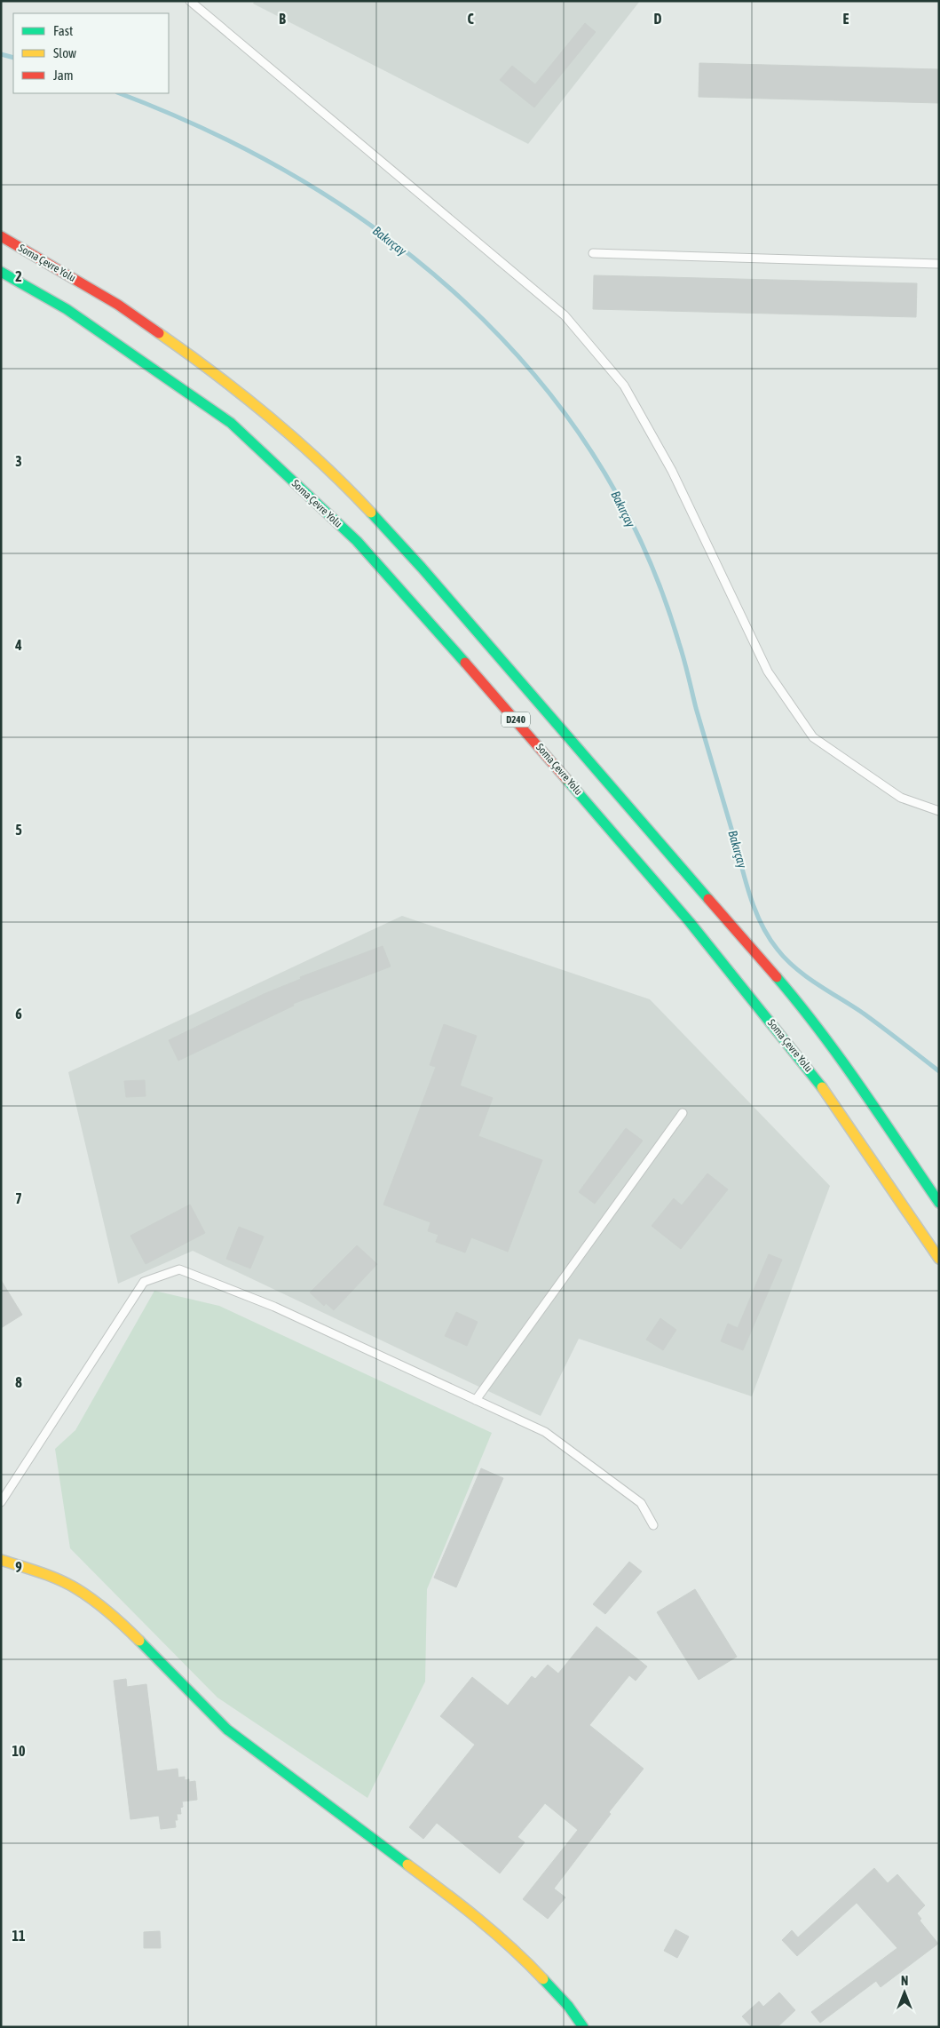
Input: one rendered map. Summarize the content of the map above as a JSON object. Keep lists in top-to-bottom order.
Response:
{
  "streets": {
    "main road": ["Soma Çevre Yolu", "D240"]
  },
  "water": ["Bakırçay"],
  "legend": ["Fast", "Slow", "Jam"],
  "north": "top",
  "grid": {
    "columns": [
      "B",
      "C",
      "D",
      "E"
    ],
    "rows": [
      "2",
      "3",
      "4",
      "5",
      "6",
      "7",
      "8",
      "9",
      "10",
      "11"
    ]
  }
}
